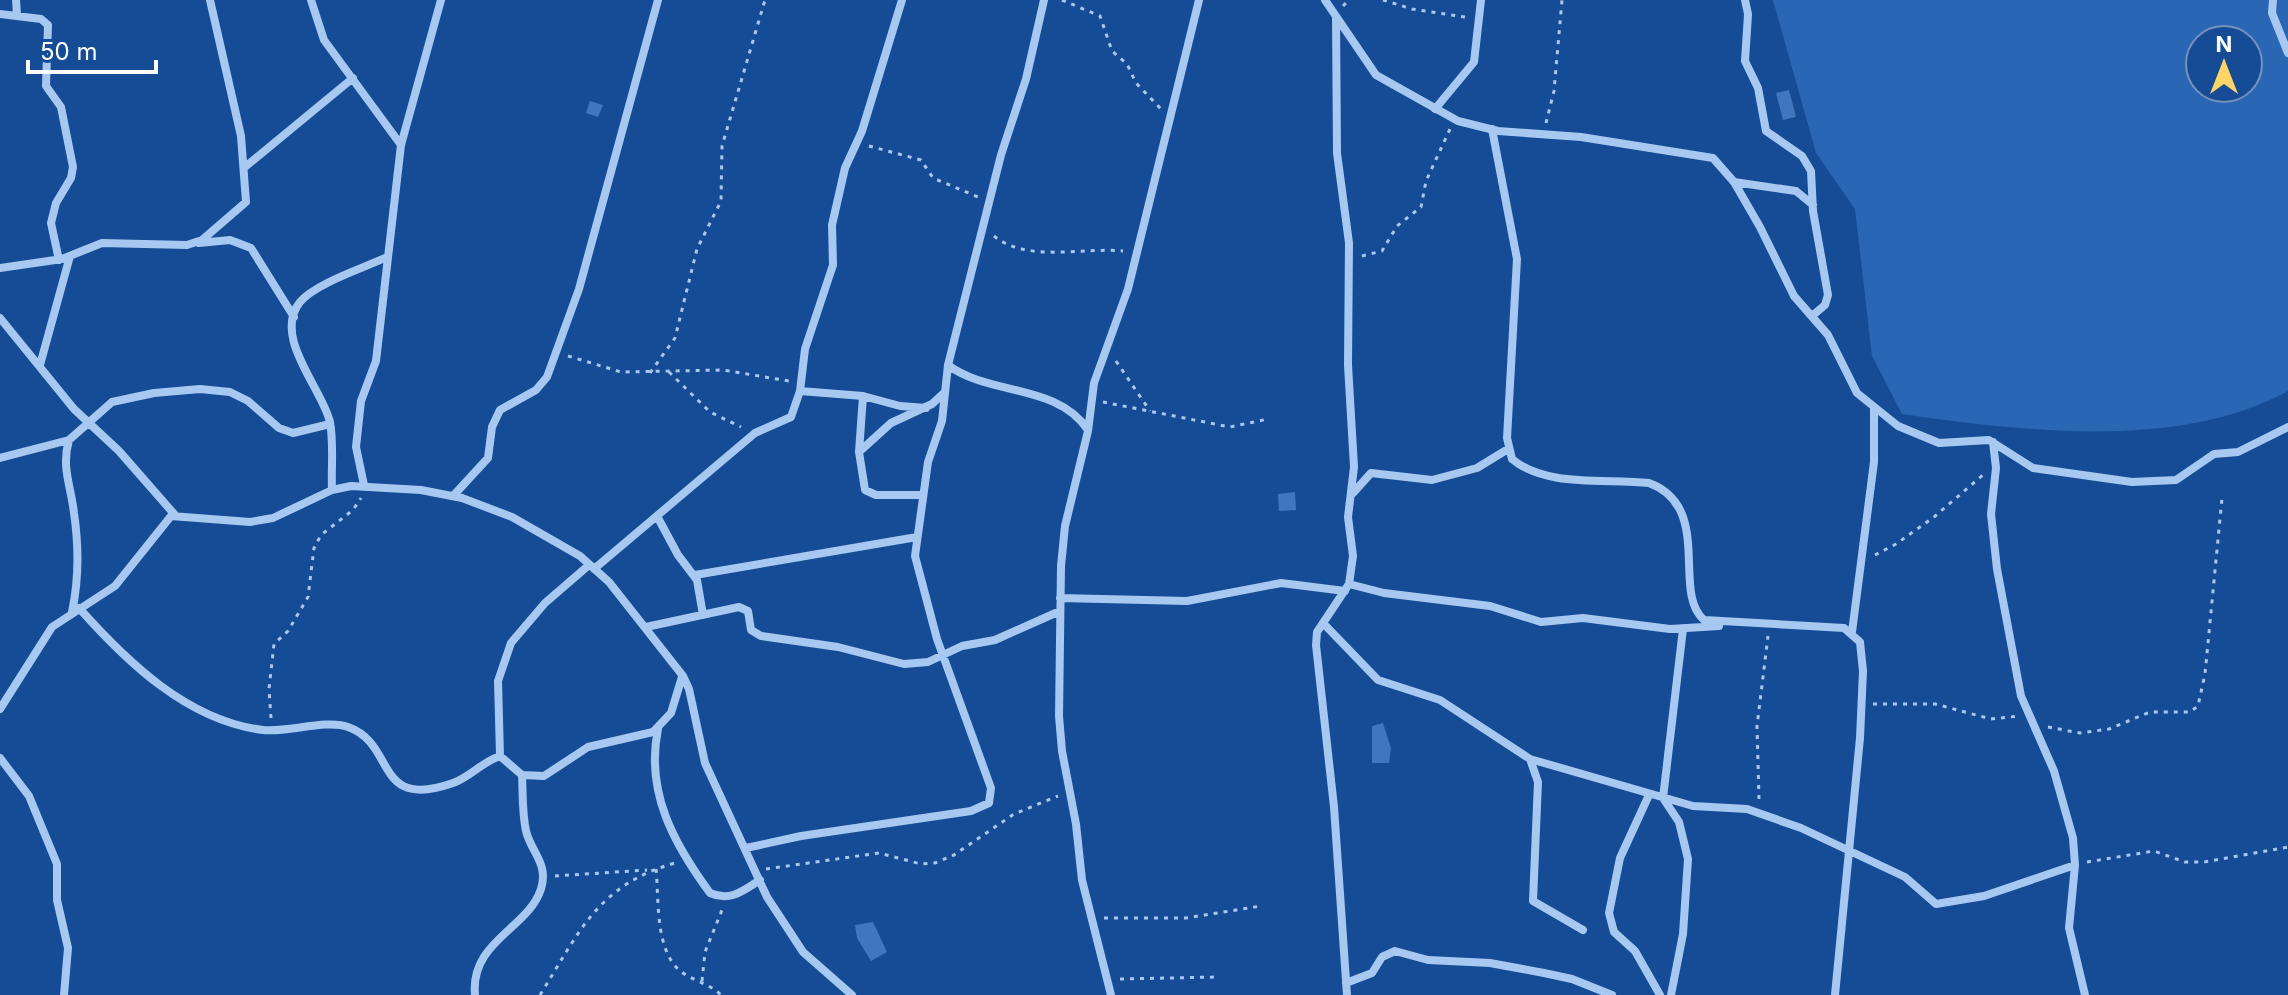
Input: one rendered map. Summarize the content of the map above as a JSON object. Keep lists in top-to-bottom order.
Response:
{
  "scale_bar": "50 m",
  "north": "top"
}
